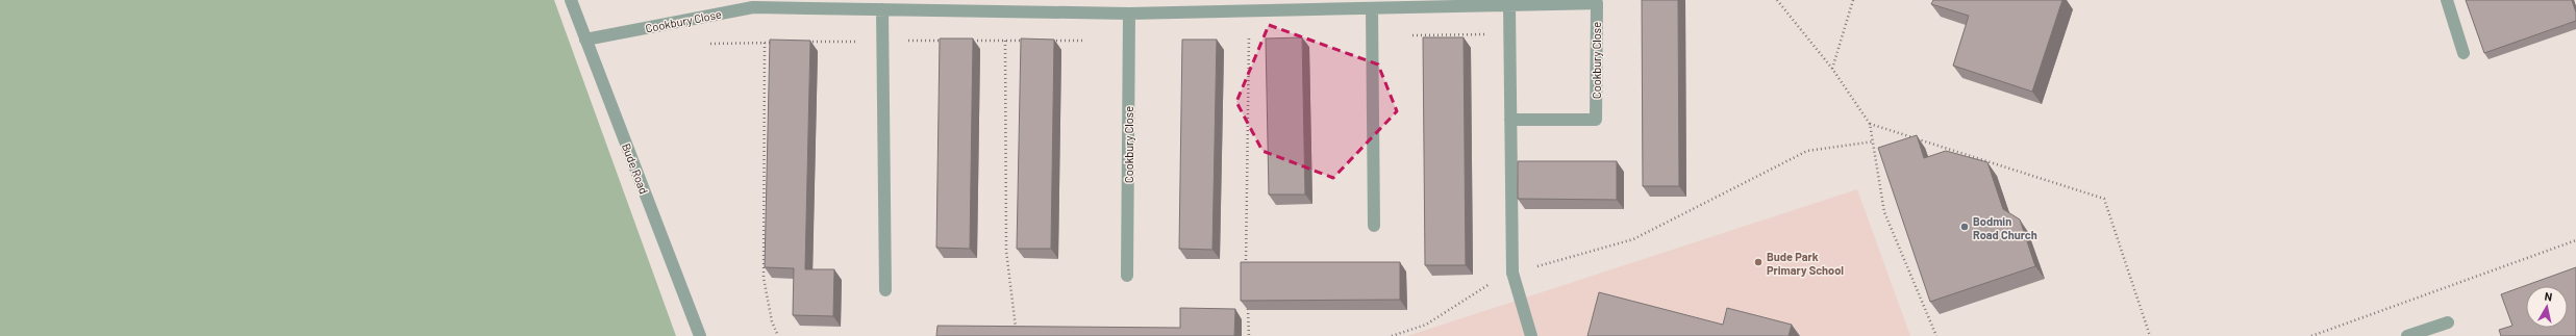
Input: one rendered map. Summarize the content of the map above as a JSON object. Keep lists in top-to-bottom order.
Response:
{
  "streets": {
    "street": ["Cookbury Close", "Bude Road"]
  },
  "crossings": [
    ["Cookbury Close", "Bude Road"]
  ],
  "places": ["Bodmin Road Church", "Bude Park Primary School"],
  "north": "top"
}
